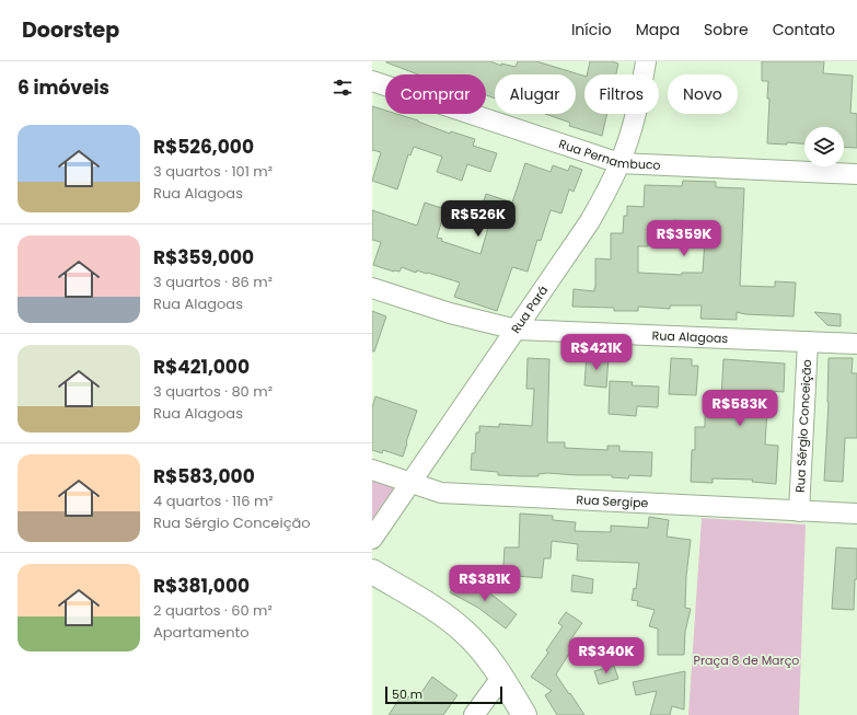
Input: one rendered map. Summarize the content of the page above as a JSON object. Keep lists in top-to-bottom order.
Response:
{
  "streets": {
    "street": [
      "Rua Pernambuco",
      "Rua Pará",
      "Rua Alagoas",
      "Rua Sérgio Conceição",
      "Rua Sergipe"
    ]
  },
  "crossings": [
    ["Rua Pernambuco", "Rua Pará"],
    ["Rua Pará", "Rua Alagoas"],
    ["Rua Pará", "Rua Sergipe"],
    ["Rua Alagoas", "Rua Sérgio Conceição"],
    ["Rua Sérgio Conceição", "Rua Sergipe"]
  ],
  "parks": ["Praça 8 de Março"],
  "scale_bar": "50 m",
  "page": {
    "header": "Doorstep",
    "nav": [
      "Início",
      "Mapa",
      "Sobre",
      "Contato"
    ],
    "heading": "6 imóveis",
    "chip": [
      "Comprar",
      "Alugar",
      "Filtros",
      "Novo"
    ],
    "list": [
      {
        "name": "R$526,000",
        "note": "3 quartos · 101 m² · Rua Alagoas"
      },
      {
        "name": "R$359,000",
        "note": "3 quartos · 86 m² · Rua Alagoas"
      },
      {
        "name": "R$421,000",
        "note": "3 quartos · 80 m² · Rua Alagoas"
      },
      {
        "name": "R$583,000",
        "note": "4 quartos · 116 m² · Rua Sérgio Conceição"
      },
      {
        "name": "R$381,000",
        "note": "2 quartos · 60 m² · Apartamento"
      }
    ],
    "price": [
      "R$526K",
      "R$359K",
      "R$421K",
      "R$583K",
      "R$381K",
      "R$340K"
    ],
    "scale": "50 m"
  }
}
